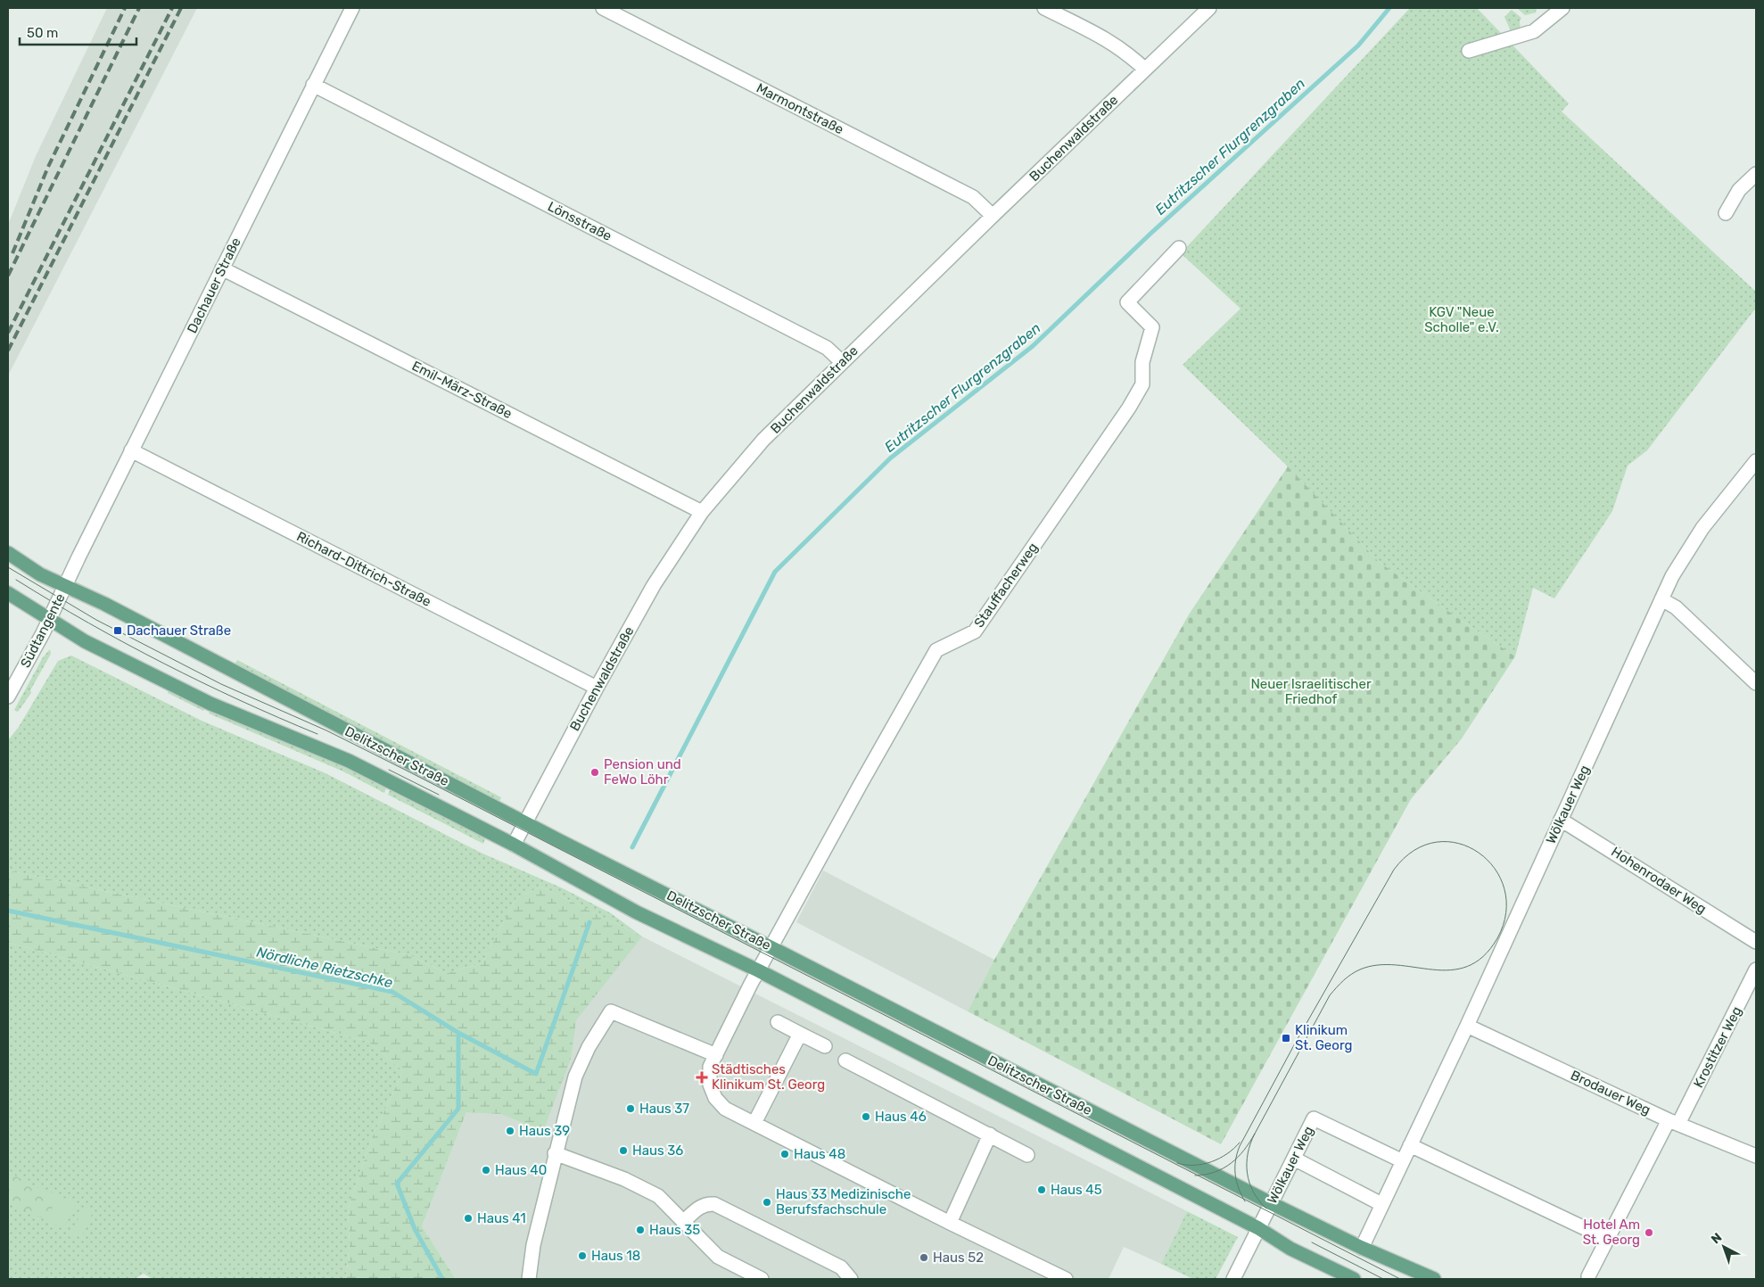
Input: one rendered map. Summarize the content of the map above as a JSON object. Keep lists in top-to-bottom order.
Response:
{
  "streets": {
    "main road": ["Delitzscher Straße"],
    "street": [
      "Marmontstraße",
      "Buchenwaldstraße",
      "Lönsstraße",
      "Dachauer Straße",
      "Emil-März-Straße",
      "Richard-Dittrich-Straße",
      "Stauffacherweg",
      "Südtangente",
      "Wölkauer Weg",
      "Hohenrodaer Weg",
      "Krostitzer Weg",
      "Brodauer Weg"
    ]
  },
  "crossings": [
    ["Marmontstraße", "Buchenwaldstraße"],
    ["Buchenwaldstraße", "Lönsstraße"],
    ["Buchenwaldstraße", "Emil-März-Straße"],
    ["Buchenwaldstraße", "Richard-Dittrich-Straße"],
    ["Buchenwaldstraße", "Delitzscher Straße"],
    ["Lönsstraße", "Dachauer Straße"],
    ["Dachauer Straße", "Emil-März-Straße"],
    ["Dachauer Straße", "Richard-Dittrich-Straße"],
    ["Dachauer Straße", "Südtangente"],
    ["Dachauer Straße", "Delitzscher Straße"],
    ["Stauffacherweg", "Delitzscher Straße"],
    ["Südtangente", "Delitzscher Straße"],
    ["Delitzscher Straße", "Wölkauer Weg"],
    ["Wölkauer Weg", "Hohenrodaer Weg"],
    ["Wölkauer Weg", "Brodauer Weg"],
    ["Krostitzer Weg", "Brodauer Weg"]
  ],
  "water": ["Eutritzscher Flurgrenzgraben", "Nördliche Rietzschke"],
  "parks": ["KGV \"Neue Scholle\" e.V.", "Neuer Israelitischer Friedhof"],
  "places": {
    "transit": ["Dachauer Straße", "Klinikum St. Georg"],
    "other": [
      "Pension und FeWo Löhr",
      "Haus 37",
      "Haus 46",
      "Haus 39",
      "Haus 36",
      "Haus 48",
      "Haus 40",
      "Haus 45",
      "Haus 33 Medizinische Berufsfachschule",
      "Haus 41",
      "Haus 35",
      "Hotel Am St. Georg",
      "Haus 18",
      "Haus 52"
    ],
    "health": ["Städtisches Klinikum St. Georg"]
  },
  "scale_bar": "50 m",
  "north": "top left"
}
